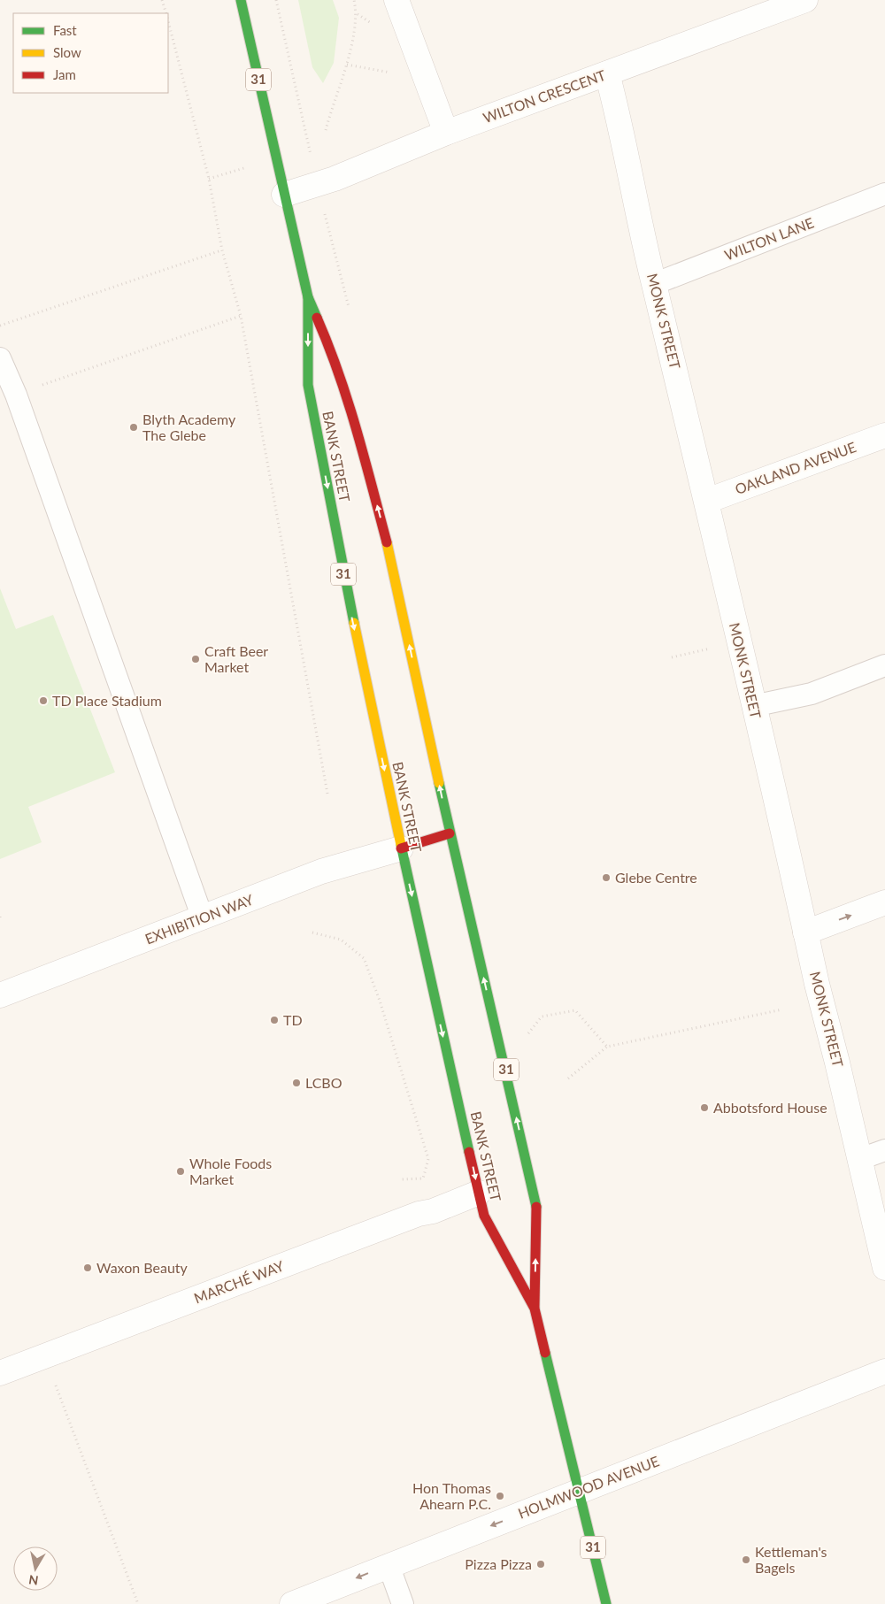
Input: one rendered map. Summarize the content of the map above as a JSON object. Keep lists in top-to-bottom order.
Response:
{
  "streets": {
    "main road": ["31", "BANK STREET"],
    "street": [
      "WILTON CRESCENT",
      "MONK STREET",
      "OAKLAND AVENUE",
      "EXHIBITION WAY",
      "MARCHÉ WAY",
      "HOLMWOOD AVENUE"
    ],
    "lane": ["WILTON LANE"]
  },
  "crossings": [
    ["WILTON CRESCENT", "MONK STREET"],
    ["WILTON CRESCENT", "BANK STREET"],
    ["WILTON LANE", "MONK STREET"],
    ["MONK STREET", "OAKLAND AVENUE"],
    ["BANK STREET", "EXHIBITION WAY"],
    ["BANK STREET", "MARCHÉ WAY"],
    ["BANK STREET", "HOLMWOOD AVENUE"]
  ],
  "one_way": ["HOLMWOOD AVENUE"],
  "places": [
    "Blyth Academy The Glebe",
    "Craft Beer Market",
    "TD Place Stadium",
    "Glebe Centre",
    "TD",
    "LCBO",
    "Abbotsford House",
    "Whole Foods Market",
    "Waxon Beauty",
    "Hon Thomas Ahearn P.C.",
    "Kettleman's Bagels",
    "Pizza Pizza"
  ],
  "legend": ["Fast", "Slow", "Jam"],
  "north": "bottom"
}
